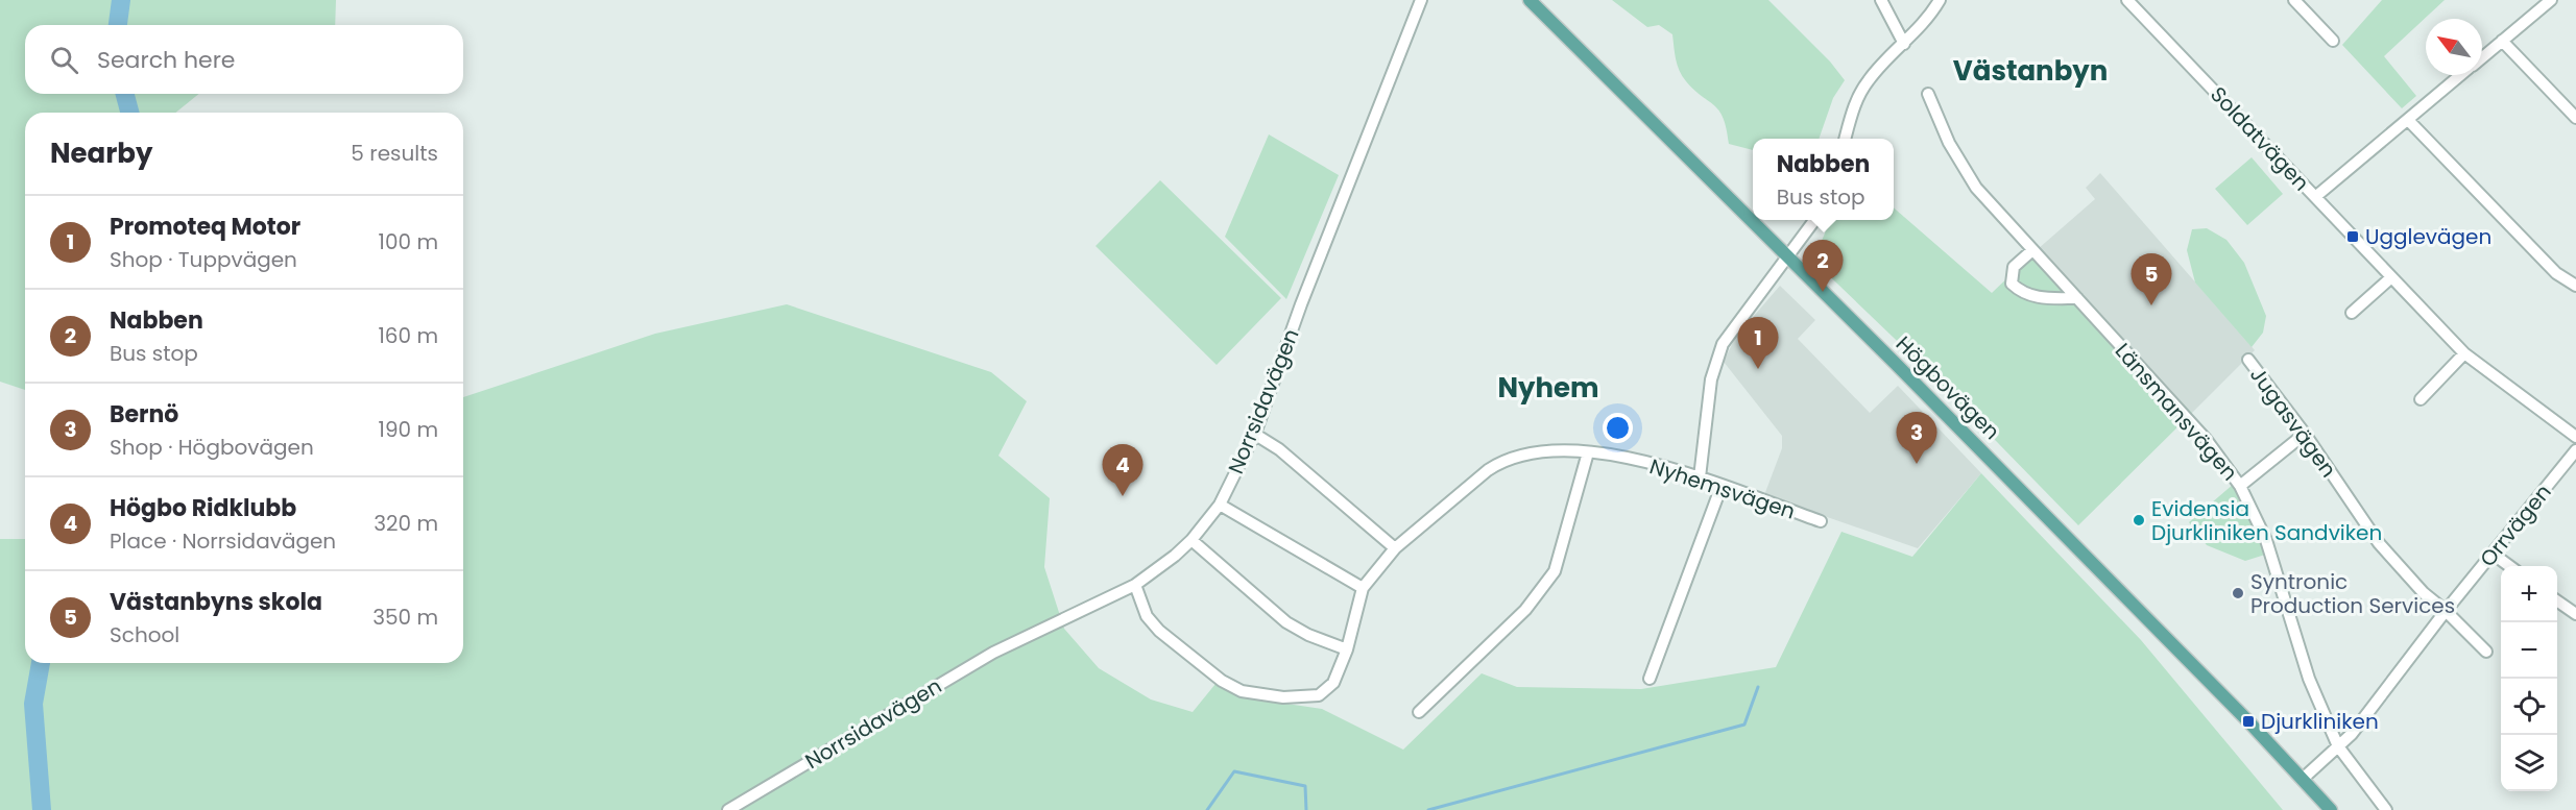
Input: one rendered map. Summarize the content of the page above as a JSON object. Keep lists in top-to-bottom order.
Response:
{
  "streets": {
    "main road": ["Högbovägen"],
    "street": [
      "Soldatvägen",
      "Norrsidavägen",
      "Länsmansvägen",
      "Jugasvägen",
      "Nyhemsvägen",
      "Orrvägen"
    ]
  },
  "crossings": [
    ["Högbovägen", "Orrvägen"],
    ["Länsmansvägen", "Orrvägen"],
    ["Jugasvägen", "Orrvägen"]
  ],
  "districts": ["Västanbyn", "Nyhem"],
  "places": {
    "transit": ["Ugglevägen", "Djurkliniken"],
    "other": ["Evidensia Djurkliniken Sandviken", "Syntronic Production Services"]
  },
  "north": "top left",
  "page": {
    "search": "Search here",
    "heading": ["Nearby", "5 results"],
    "popup": ["Nabben", "Bus stop"],
    "list": [
      {
        "mark": "1",
        "name": "Promoteq Motor",
        "note": "Shop · Tuppvägen",
        "value": "100 m"
      },
      {
        "mark": "2",
        "name": "Nabben",
        "note": "Bus stop",
        "value": "160 m"
      },
      {
        "mark": "3",
        "name": "Bernö",
        "note": "Shop · Högbovägen",
        "value": "190 m"
      },
      {
        "mark": "4",
        "name": "Högbo Ridklubb",
        "note": "Place · Norrsidavägen",
        "value": "320 m"
      },
      {
        "mark": "5",
        "name": "Västanbyns skola",
        "note": "School",
        "value": "350 m"
      }
    ],
    "pins": [
      "2",
      "5",
      "1",
      "3",
      "4"
    ],
    "map_buttons": ["+", "−"]
  }
}
